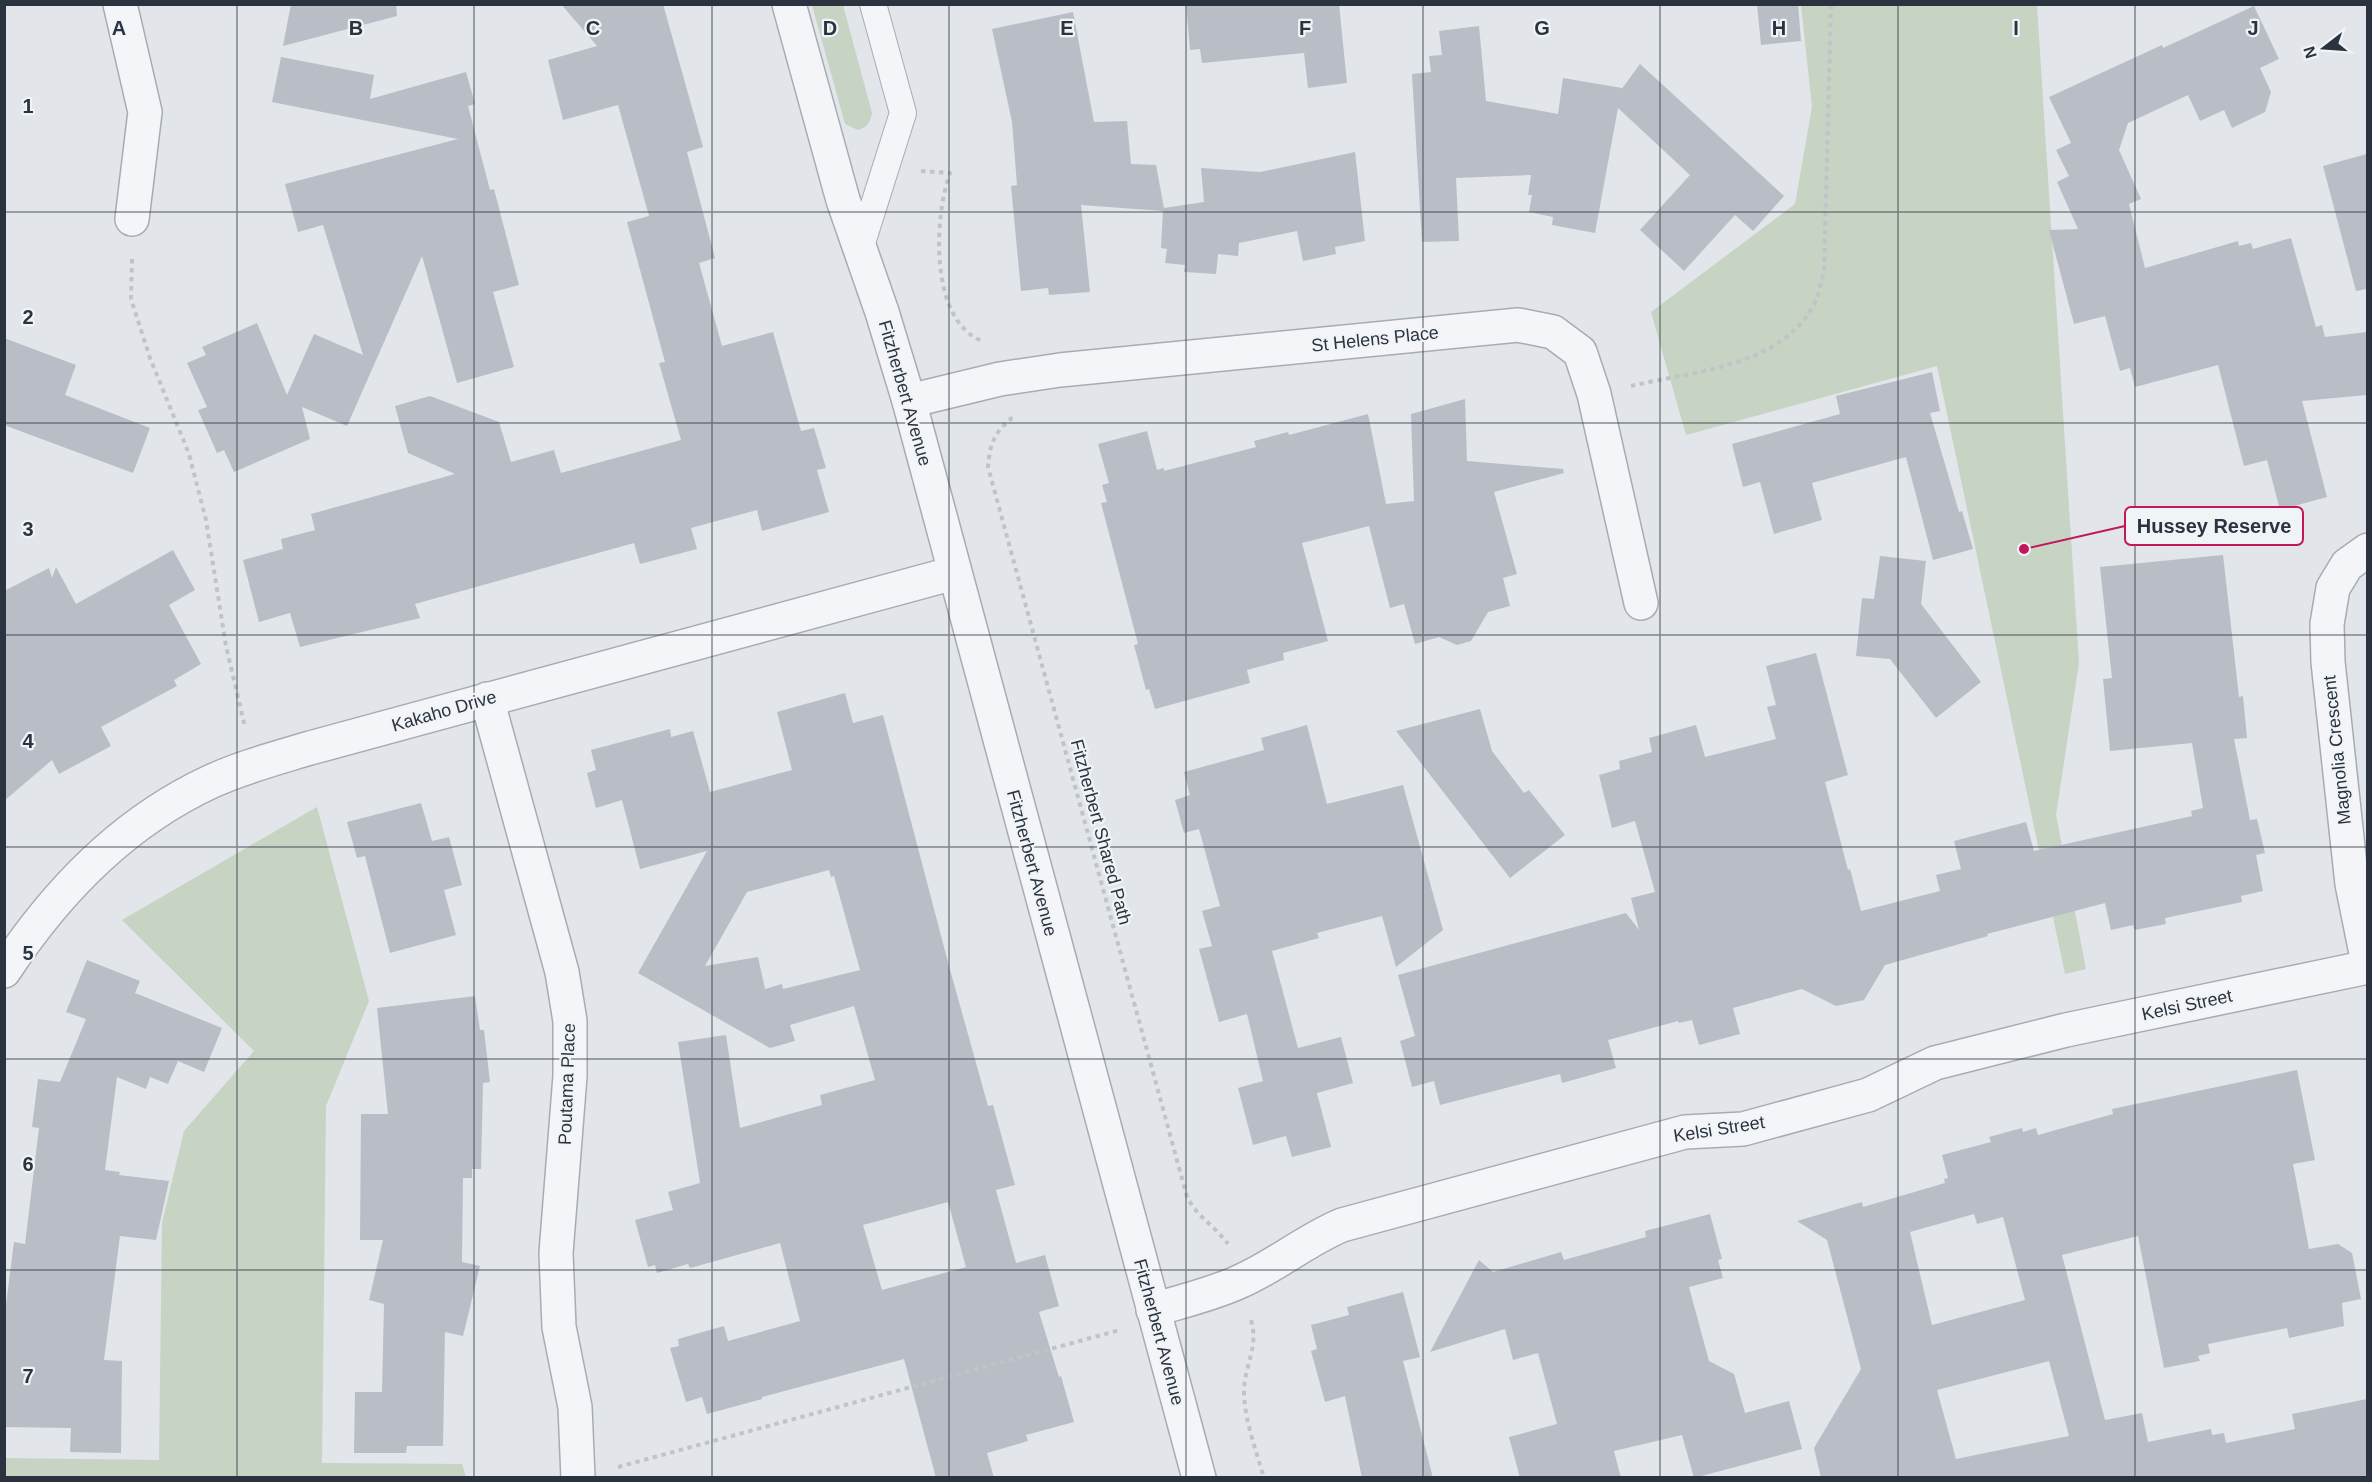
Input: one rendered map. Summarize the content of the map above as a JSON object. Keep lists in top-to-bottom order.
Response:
{
  "streets": {
    "street": [
      "St Helens Place",
      "Fitzherbert Avenue",
      "Kakaho Drive",
      "Magnolia Crescent",
      "Kelsi Street",
      "Poutama Place"
    ],
    "path": ["Fitzherbert Shared Path"]
  },
  "crossings": [
    ["St Helens Place", "Fitzherbert Avenue"],
    ["Fitzherbert Avenue", "Kakaho Drive"],
    ["Fitzherbert Avenue", "Kelsi Street"],
    ["Kakaho Drive", "Poutama Place"],
    ["Magnolia Crescent", "Kelsi Street"]
  ],
  "places": ["Hussey Reserve"],
  "north": "left",
  "grid": {
    "columns": [
      "A",
      "B",
      "C",
      "D",
      "E",
      "F",
      "G",
      "H",
      "I",
      "J"
    ],
    "rows": [
      "1",
      "2",
      "3",
      "4",
      "5",
      "6",
      "7"
    ]
  }
}
